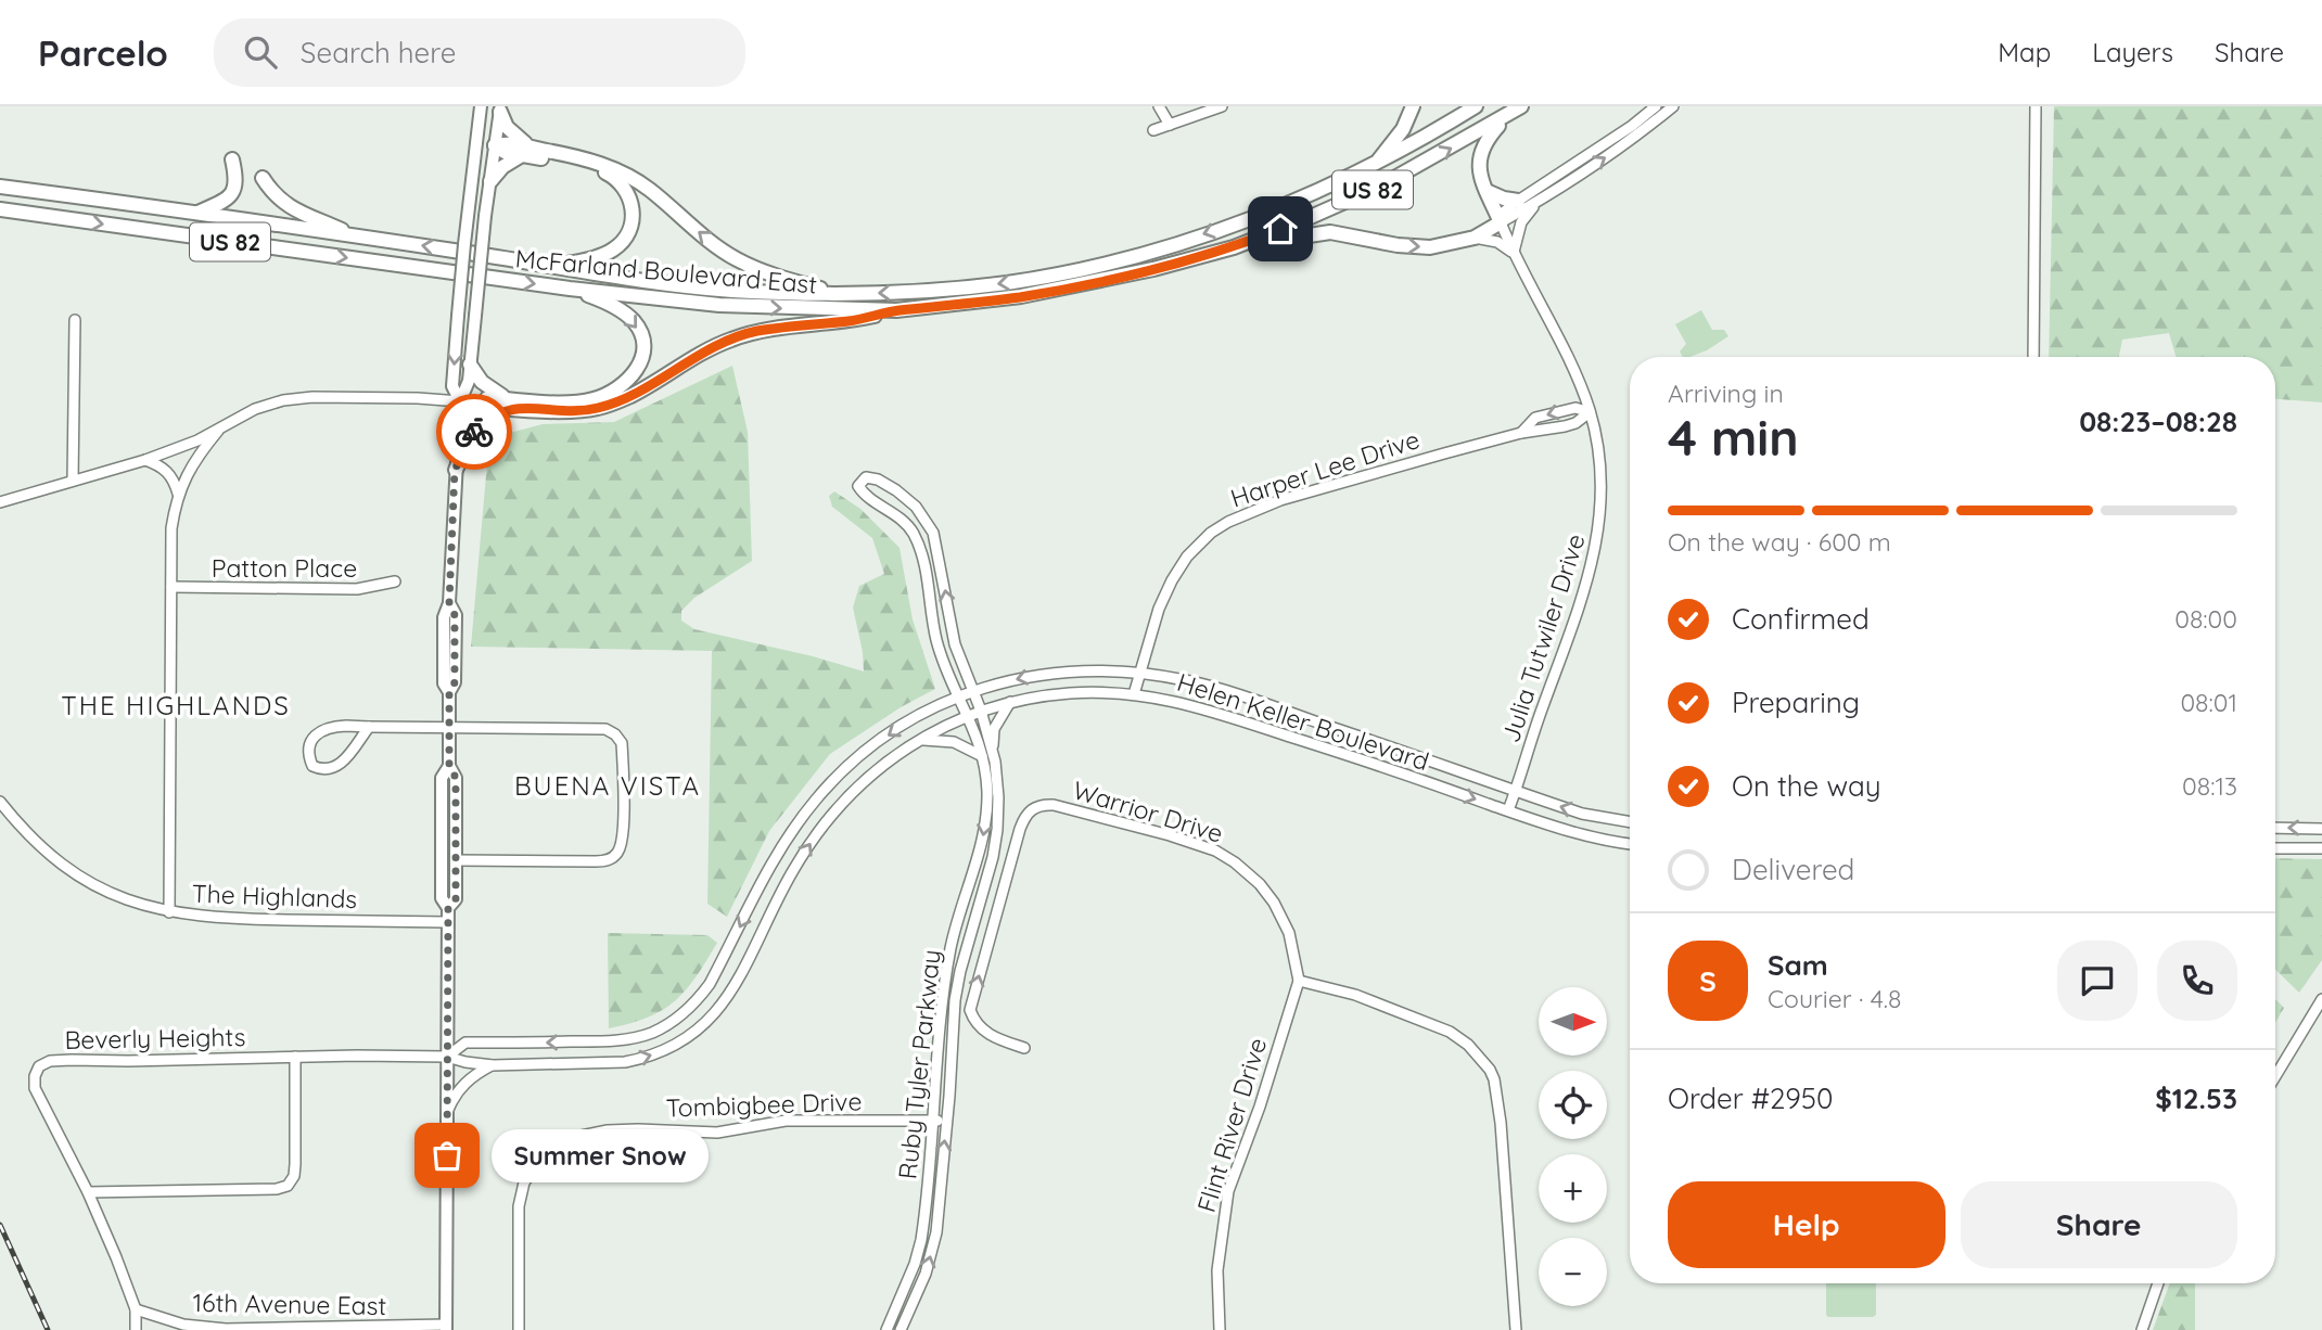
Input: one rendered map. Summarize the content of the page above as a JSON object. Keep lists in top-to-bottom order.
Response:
{
  "streets": {
    "highway": ["US 82", "McFarland Boulevard East"],
    "street": [
      "Harper Lee Drive",
      "Patton Place",
      "Julia Tutwiler Drive",
      "Helen Keller Boulevard",
      "Warrior Drive",
      "The Highlands",
      "Beverly Heights",
      "Ruby Tyler Parkway",
      "Tombigbee Drive",
      "Flint River Drive",
      "16th Avenue East"
    ]
  },
  "crossings": [
    ["Harper Lee Drive", "Julia Tutwiler Drive"],
    ["Harper Lee Drive", "Helen Keller Boulevard"],
    ["Julia Tutwiler Drive", "Helen Keller Boulevard"],
    ["Helen Keller Boulevard", "Beverly Heights"],
    ["Helen Keller Boulevard", "Ruby Tyler Parkway"],
    ["Warrior Drive", "Flint River Drive"],
    ["Beverly Heights", "16th Avenue East"],
    ["Ruby Tyler Parkway", "Tombigbee Drive"]
  ],
  "districts": ["THE HIGHLANDS", "BUENA VISTA"],
  "places": ["Summer Snow"],
  "north": "right",
  "page": {
    "header": "Parcelo",
    "search": "Search here",
    "nav": ["Map", "Layers", "Share"],
    "heading": ["4 min", "Arriving in", "08:23–08:28"],
    "panel": [
      "Sam",
      "Courier · 4.8",
      "Order #2950",
      "$12.53"
    ],
    "bar": "On the way · 600 m",
    "list": [
      ["Confirmed", "08:00"],
      ["Preparing", "08:01"],
      ["On the way", "08:13"],
      "Delivered"
    ],
    "round": "S",
    "map_buttons": ["+", "−"],
    "bubble": "Summer Snow",
    "buttons": ["Help", "Share"]
  }
}
